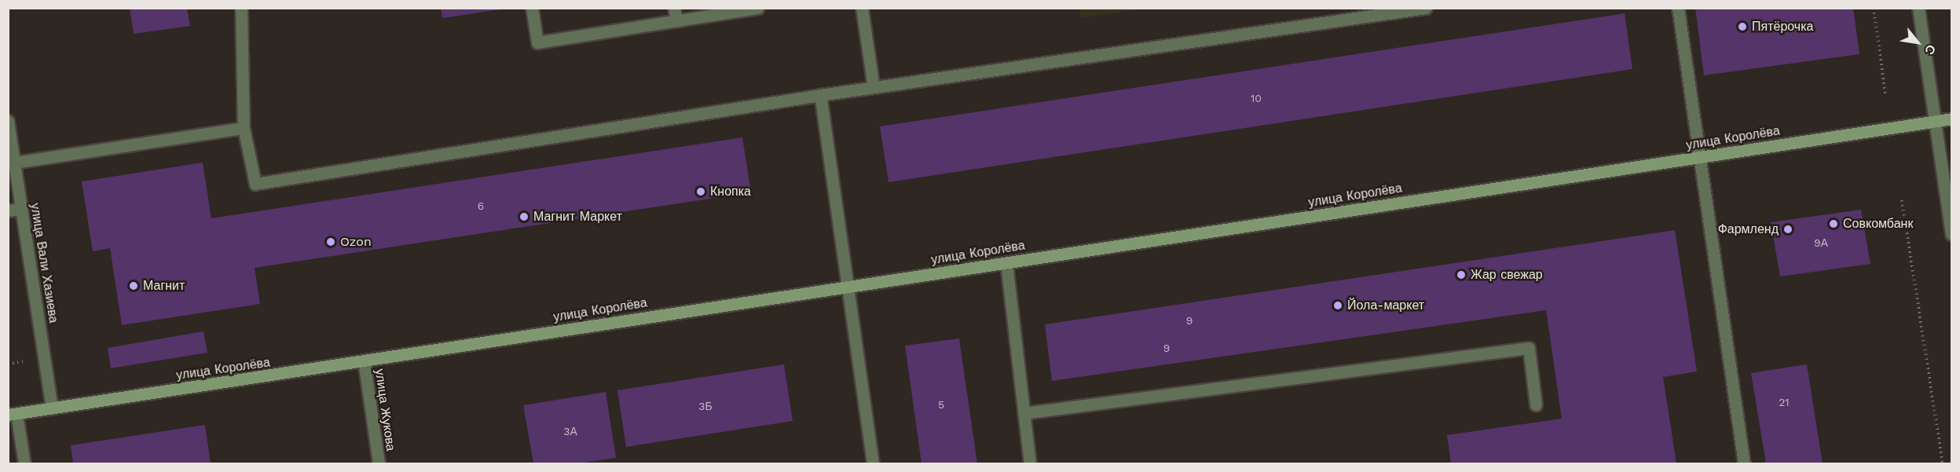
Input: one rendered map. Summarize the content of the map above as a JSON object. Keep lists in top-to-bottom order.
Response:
{
  "streets": {
    "street": ["улица Королёва", "улица Вали Хазиева", "улица Жукова"]
  },
  "crossings": [
    ["улица Королёва", "улица Вали Хазиева"],
    ["улица Королёва", "улица Жукова"]
  ],
  "places": [
    "Пятёрочка",
    "Кнопка",
    "Магнит Маркет",
    "Совкомбанк",
    "Фармленд",
    "Ozon",
    "Жар свежар",
    "Магнит",
    "Йола-маркет"
  ],
  "house_numbers": [
    "10",
    "6",
    "9А",
    "9",
    "9",
    "21",
    "5",
    "3Б",
    "3А"
  ],
  "north": "bottom right"
}
